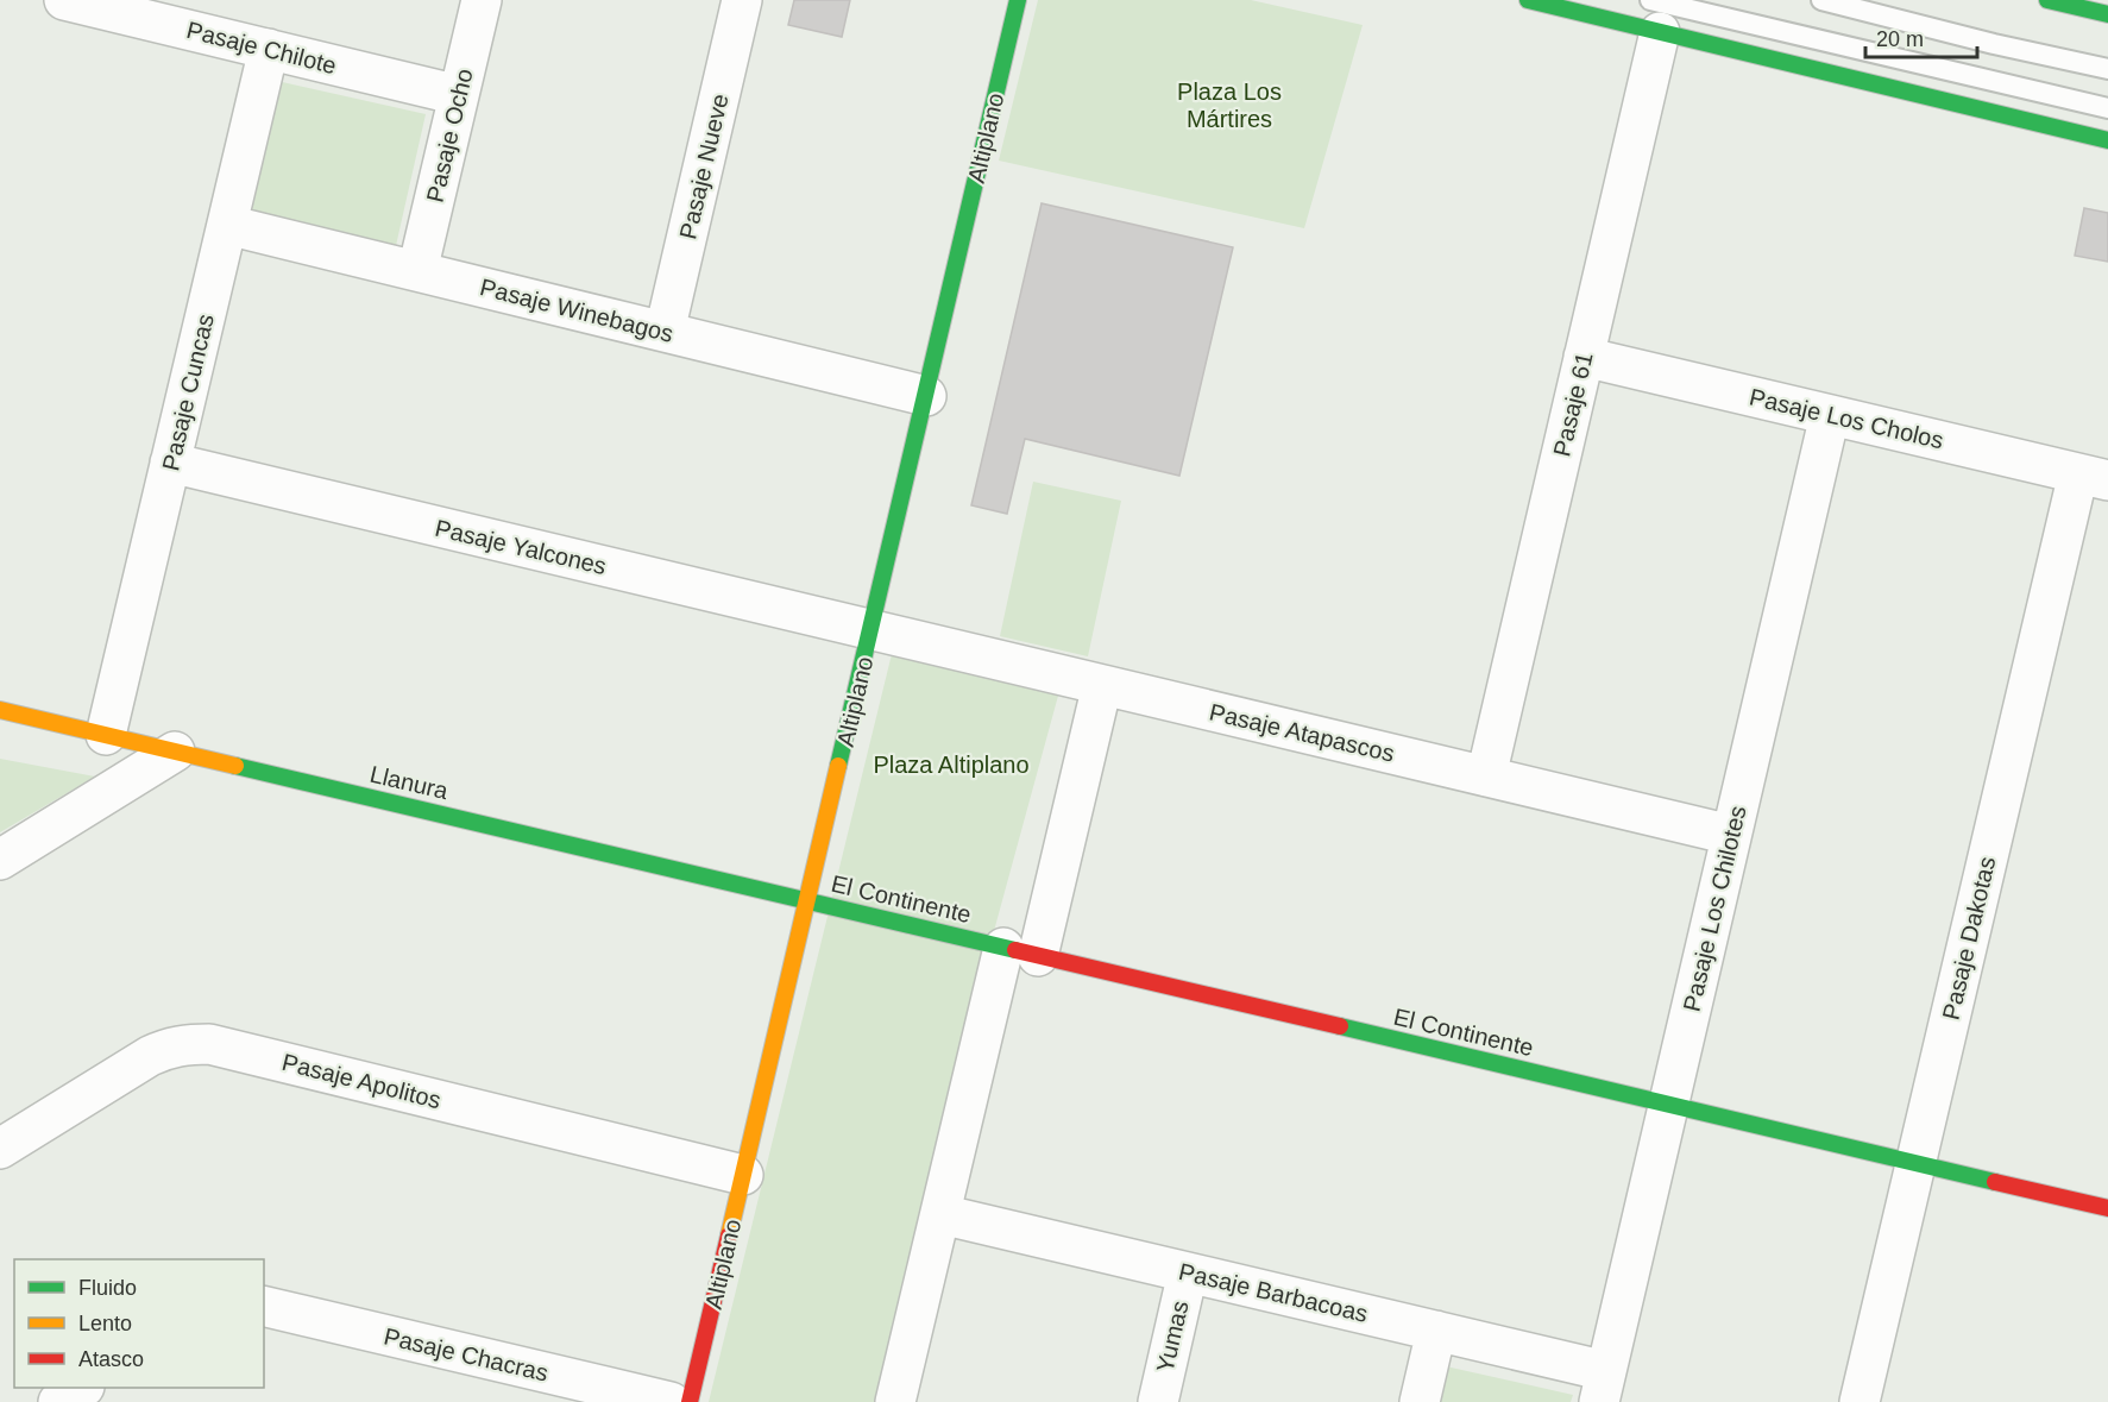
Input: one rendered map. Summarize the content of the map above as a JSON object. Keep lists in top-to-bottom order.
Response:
{
  "streets": {
    "street": [
      "Pasaje Chilote",
      "Pasaje Ocho",
      "Altiplano",
      "Pasaje Nueve",
      "Pasaje Winebagos",
      "Pasaje Cuncas",
      "Pasaje 61",
      "Pasaje Los Cholos",
      "Pasaje Yalcones",
      "Pasaje Atapascos",
      "Llanura",
      "El Continente",
      "Pasaje Los Chilotes",
      "Pasaje Dakotas",
      "Pasaje Apolitos",
      "Pasaje Barbacoas",
      "Yumas",
      "Pasaje Chacras"
    ]
  },
  "crossings": [
    ["Pasaje Chilote", "Pasaje Ocho"],
    ["Pasaje Chilote", "Pasaje Cuncas"],
    ["Pasaje Ocho", "Pasaje Winebagos"],
    ["Altiplano", "Pasaje Winebagos"],
    ["Altiplano", "Pasaje Yalcones"],
    ["Altiplano", "Pasaje Atapascos"],
    ["Altiplano", "Llanura"],
    ["Altiplano", "El Continente"],
    ["Altiplano", "Pasaje Apolitos"],
    ["Pasaje Nueve", "Pasaje Winebagos"],
    ["Pasaje Winebagos", "Pasaje Cuncas"],
    ["Pasaje Cuncas", "Pasaje Yalcones"],
    ["Pasaje Cuncas", "Llanura"],
    ["Pasaje 61", "Pasaje Los Cholos"],
    ["Pasaje 61", "Pasaje Atapascos"],
    ["Pasaje Los Cholos", "Pasaje Los Chilotes"],
    ["Pasaje Los Cholos", "Pasaje Dakotas"],
    ["Pasaje Yalcones", "Pasaje Atapascos"],
    ["Pasaje Atapascos", "Pasaje Los Chilotes"],
    ["Llanura", "El Continente"],
    ["El Continente", "Pasaje Los Chilotes"],
    ["El Continente", "Pasaje Dakotas"],
    ["Pasaje Los Chilotes", "Pasaje Barbacoas"],
    ["Pasaje Barbacoas", "Yumas"]
  ],
  "parks": ["Plaza Los Mártires", "Plaza Altiplano"],
  "legend": ["Fluido", "Lento", "Atasco"],
  "scale_bar": "20 m"
}
